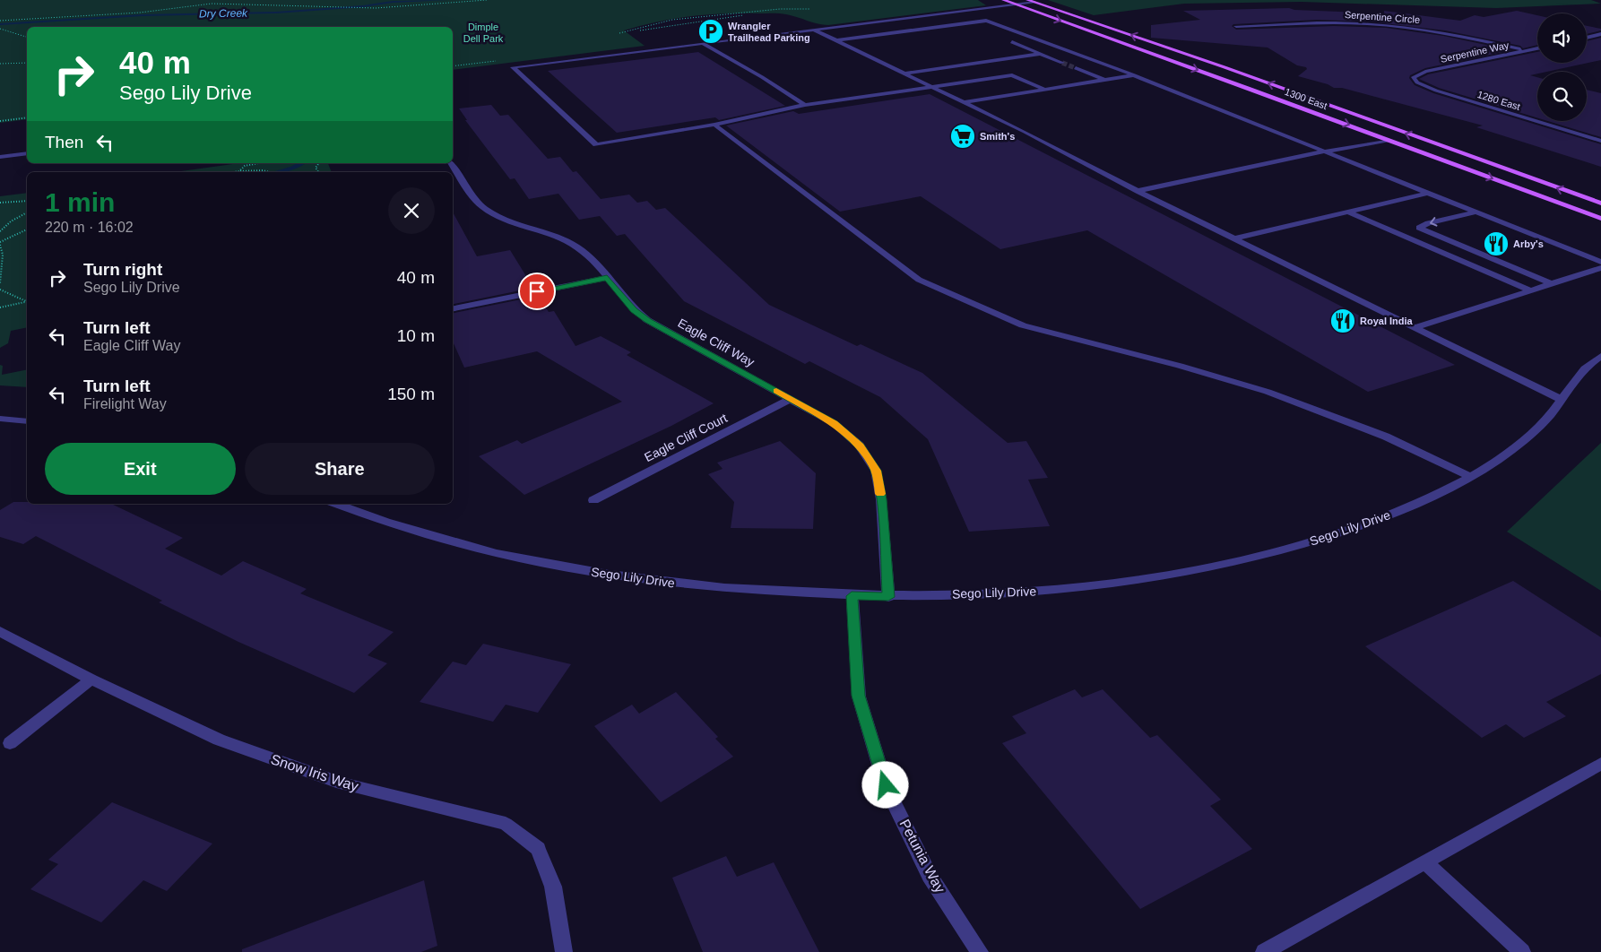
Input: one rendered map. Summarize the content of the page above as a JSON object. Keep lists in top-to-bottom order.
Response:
{
  "streets": {
    "main road": ["1300 East"],
    "street": [
      "Serpentine Circle",
      "Serpentine Way",
      "1280 East",
      "Eagle Cliff Way",
      "Eagle Cliff Court",
      "Sego Lily Drive",
      "Snow Iris Way",
      "Petunia Way"
    ]
  },
  "crossings": [
    ["Serpentine Circle", "Serpentine Way"],
    ["Serpentine Way", "1280 East"],
    ["Eagle Cliff Way", "Eagle Cliff Court"],
    ["Eagle Cliff Way", "Sego Lily Drive"],
    ["Sego Lily Drive", "Petunia Way"]
  ],
  "water": ["Dry Creek"],
  "parks": ["Dimple Dell Park"],
  "places": {
    "parking": ["Wrangler Trailhead Parking"],
    "supermarket": ["Smith's"],
    "restaurant": ["Arby's", "Royal India"]
  },
  "page": {
    "turn": ["40 m", "Sego Lily Drive"],
    "then": "Then",
    "heading": ["1 min", "220 m · 16:02"],
    "list": [
      {
        "name": "Turn right",
        "note": "Sego Lily Drive",
        "value": "40 m"
      },
      {
        "name": "Turn left",
        "note": "Eagle Cliff Way",
        "value": "10 m"
      },
      {
        "name": "Turn left",
        "note": "Firelight Way",
        "value": "150 m"
      }
    ],
    "buttons": ["Exit", "Share"]
  }
}
